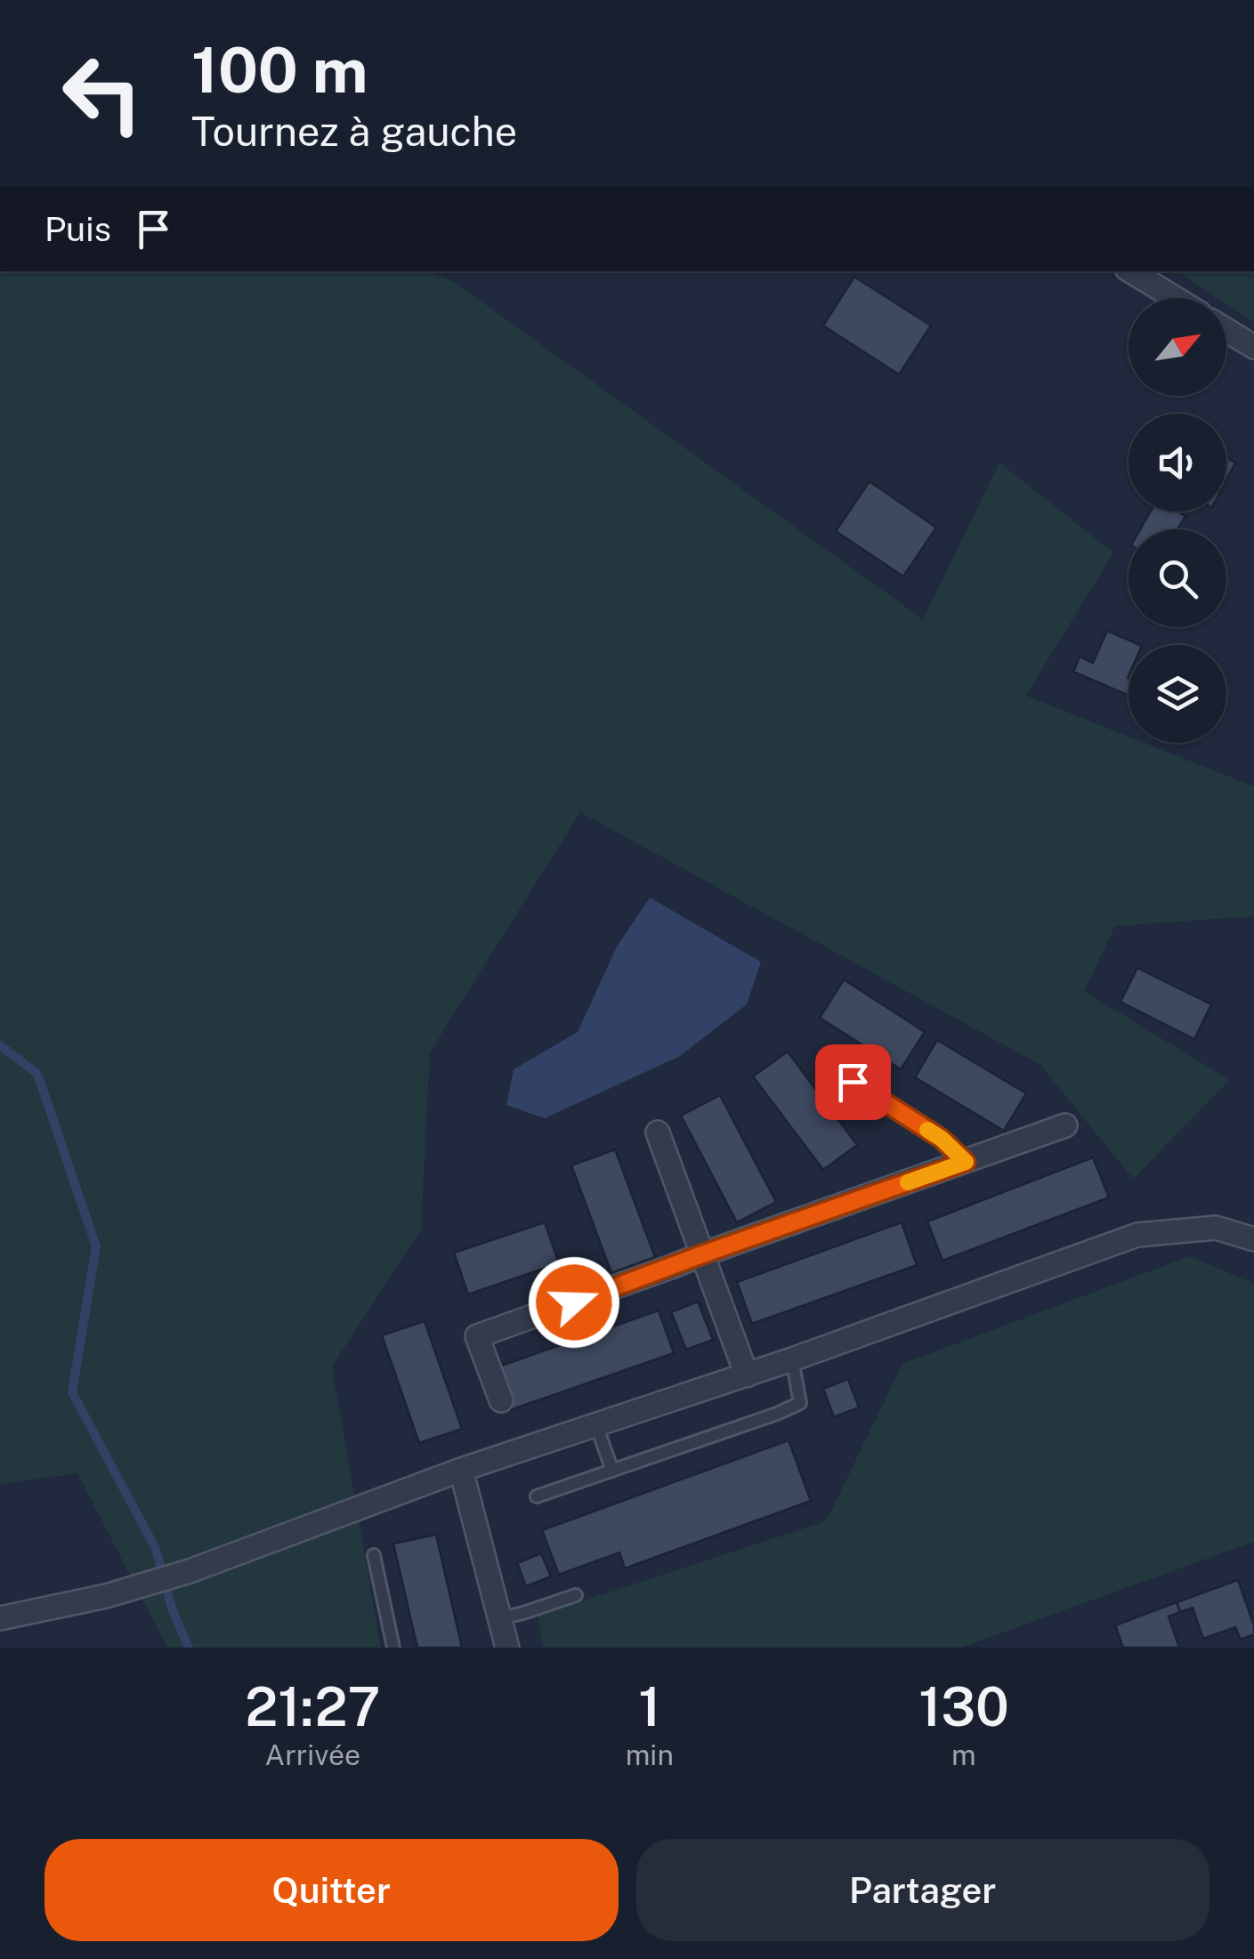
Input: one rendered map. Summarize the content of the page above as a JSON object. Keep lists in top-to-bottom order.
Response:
{
  "north": "top right",
  "page": {
    "turn": ["100 m", "Tournez à gauche"],
    "then": "Puis",
    "eta": [
      "21:27",
      "Arrivée",
      "1",
      "min",
      "130",
      "m"
    ],
    "buttons": ["Quitter", "Partager"]
  }
}
